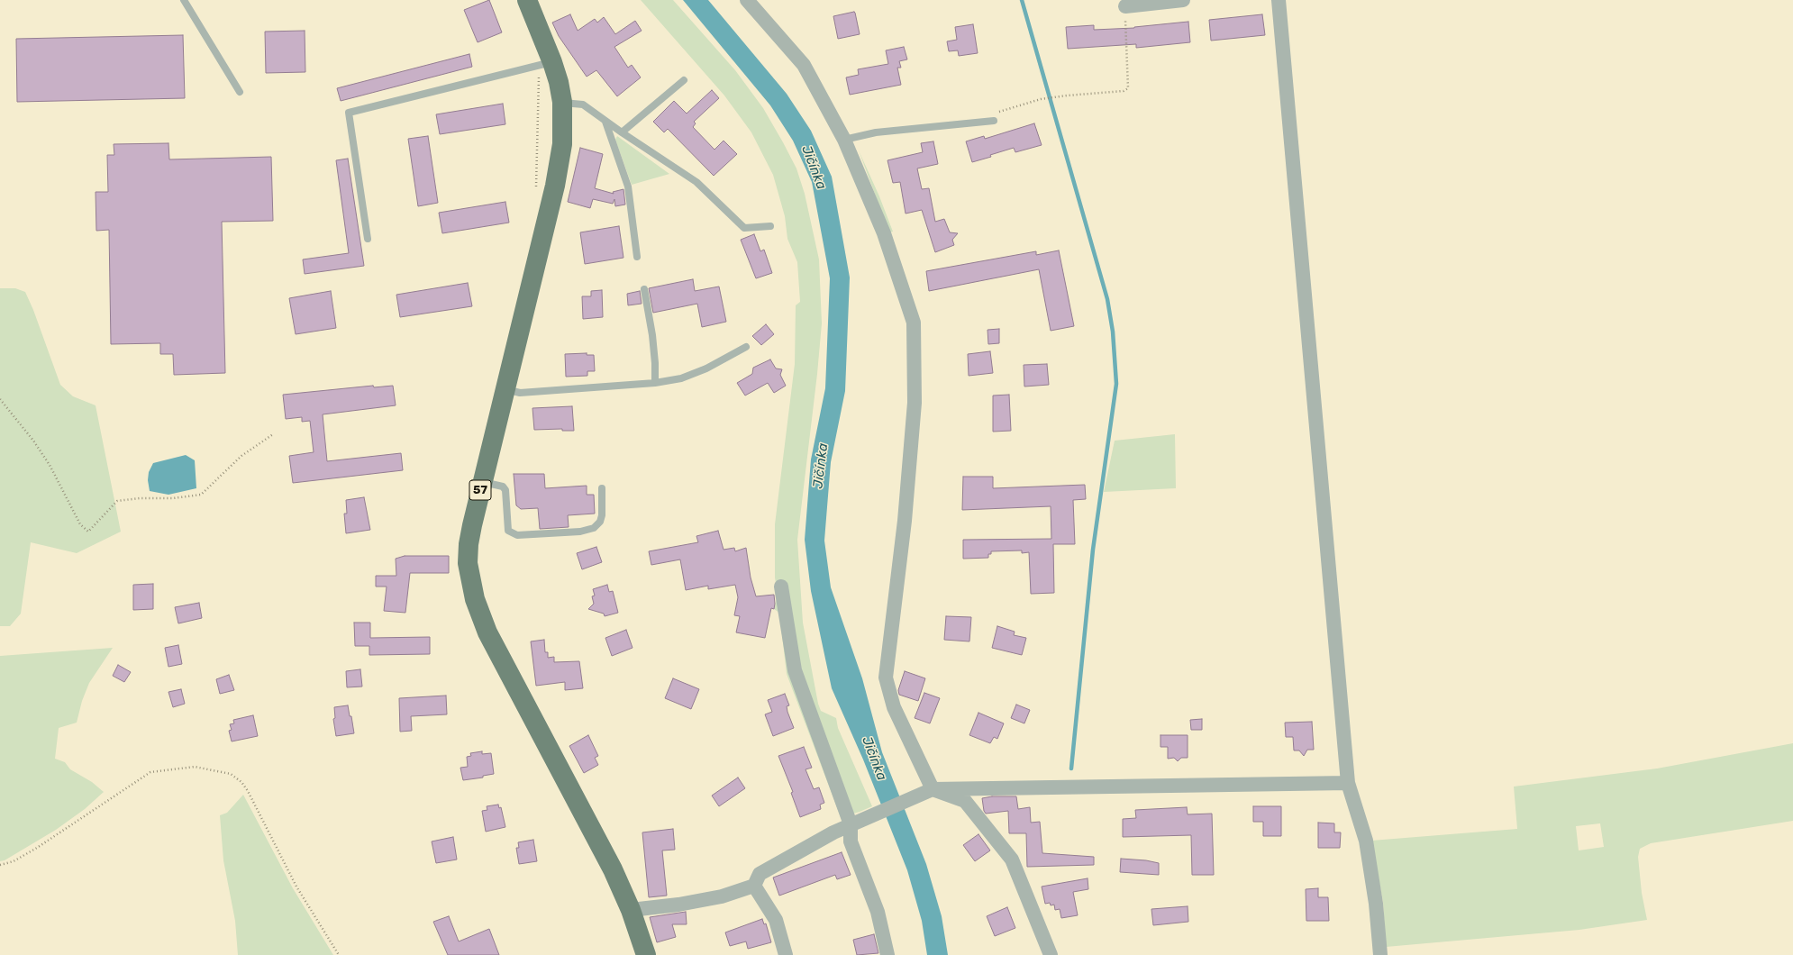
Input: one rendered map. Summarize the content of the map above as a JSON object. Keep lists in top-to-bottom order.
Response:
{
  "streets": {
    "main road": ["57"]
  },
  "water": ["Jičínka"]
}
